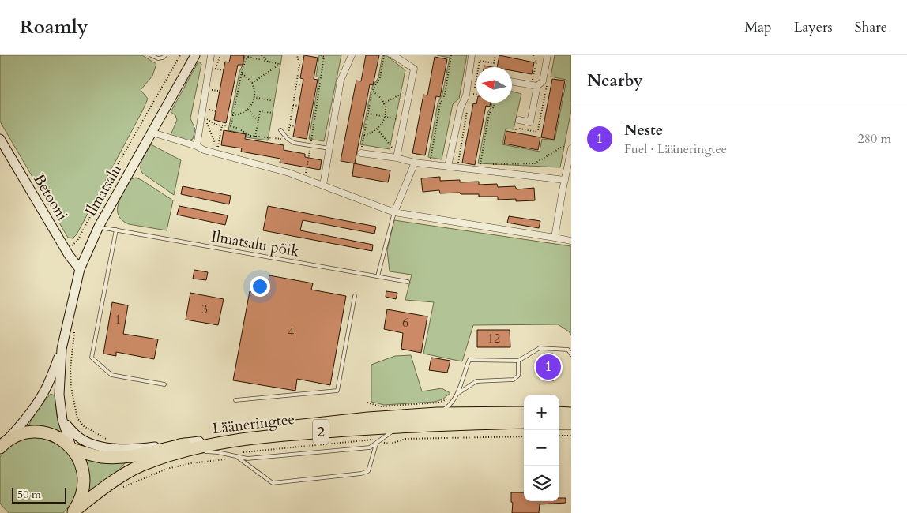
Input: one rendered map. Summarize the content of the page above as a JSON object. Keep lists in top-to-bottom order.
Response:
{
  "streets": {
    "highway": ["Lääneringtee", "2"],
    "street": ["Ilmatsalu", "Betooni"],
    "lane": ["Ilmatsalu põik"]
  },
  "crossings": [
    ["Ilmatsalu", "Betooni"],
    ["Ilmatsalu", "Ilmatsalu põik"],
    ["Ilmatsalu", "Lääneringtee"]
  ],
  "house_numbers": [
    "3",
    "1",
    "6",
    "4",
    "12"
  ],
  "scale_bar": "50 m",
  "north": "left",
  "page": {
    "header": "Roamly",
    "nav": ["Map", "Layers", "Share"],
    "heading": "Nearby",
    "list": [
      {
        "mark": "1",
        "name": "Neste",
        "note": "Fuel · Lääneringtee",
        "value": "280 m"
      }
    ],
    "pins": "1",
    "map_buttons": ["+", "−"],
    "scale": "50 m"
  }
}
